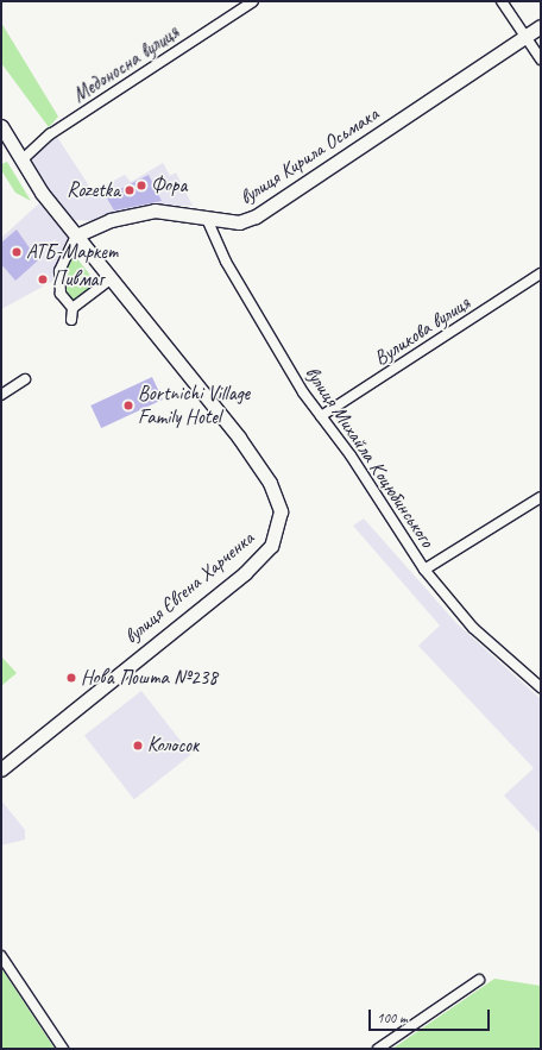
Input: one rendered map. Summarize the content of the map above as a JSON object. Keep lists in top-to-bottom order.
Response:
{
  "streets": {
    "main road": ["вулиця Кирила Осьмака", "вулиця Євгена Харченка"],
    "street": ["Медоносна вулиця", "Вуликова вулиця", "вулиця Михайла Коцюбинського"]
  },
  "crossings": [
    ["Медоносна вулиця", "вулиця Євгена Харченка"],
    ["вулиця Кирила Осьмака", "вулиця Михайла Коцюбинського"],
    ["вулиця Кирила Осьмака", "вулиця Євгена Харченка"],
    ["Вуликова вулиця", "вулиця Михайла Коцюбинського"]
  ],
  "places": [
    "Фора",
    "Rozetka",
    "АТБ-Маркет",
    "Пивмаг",
    "Bortnichi Village Family Hotel",
    "Нова Пошта №238",
    "Колосок"
  ],
  "scale_bar": "100 m"
}
